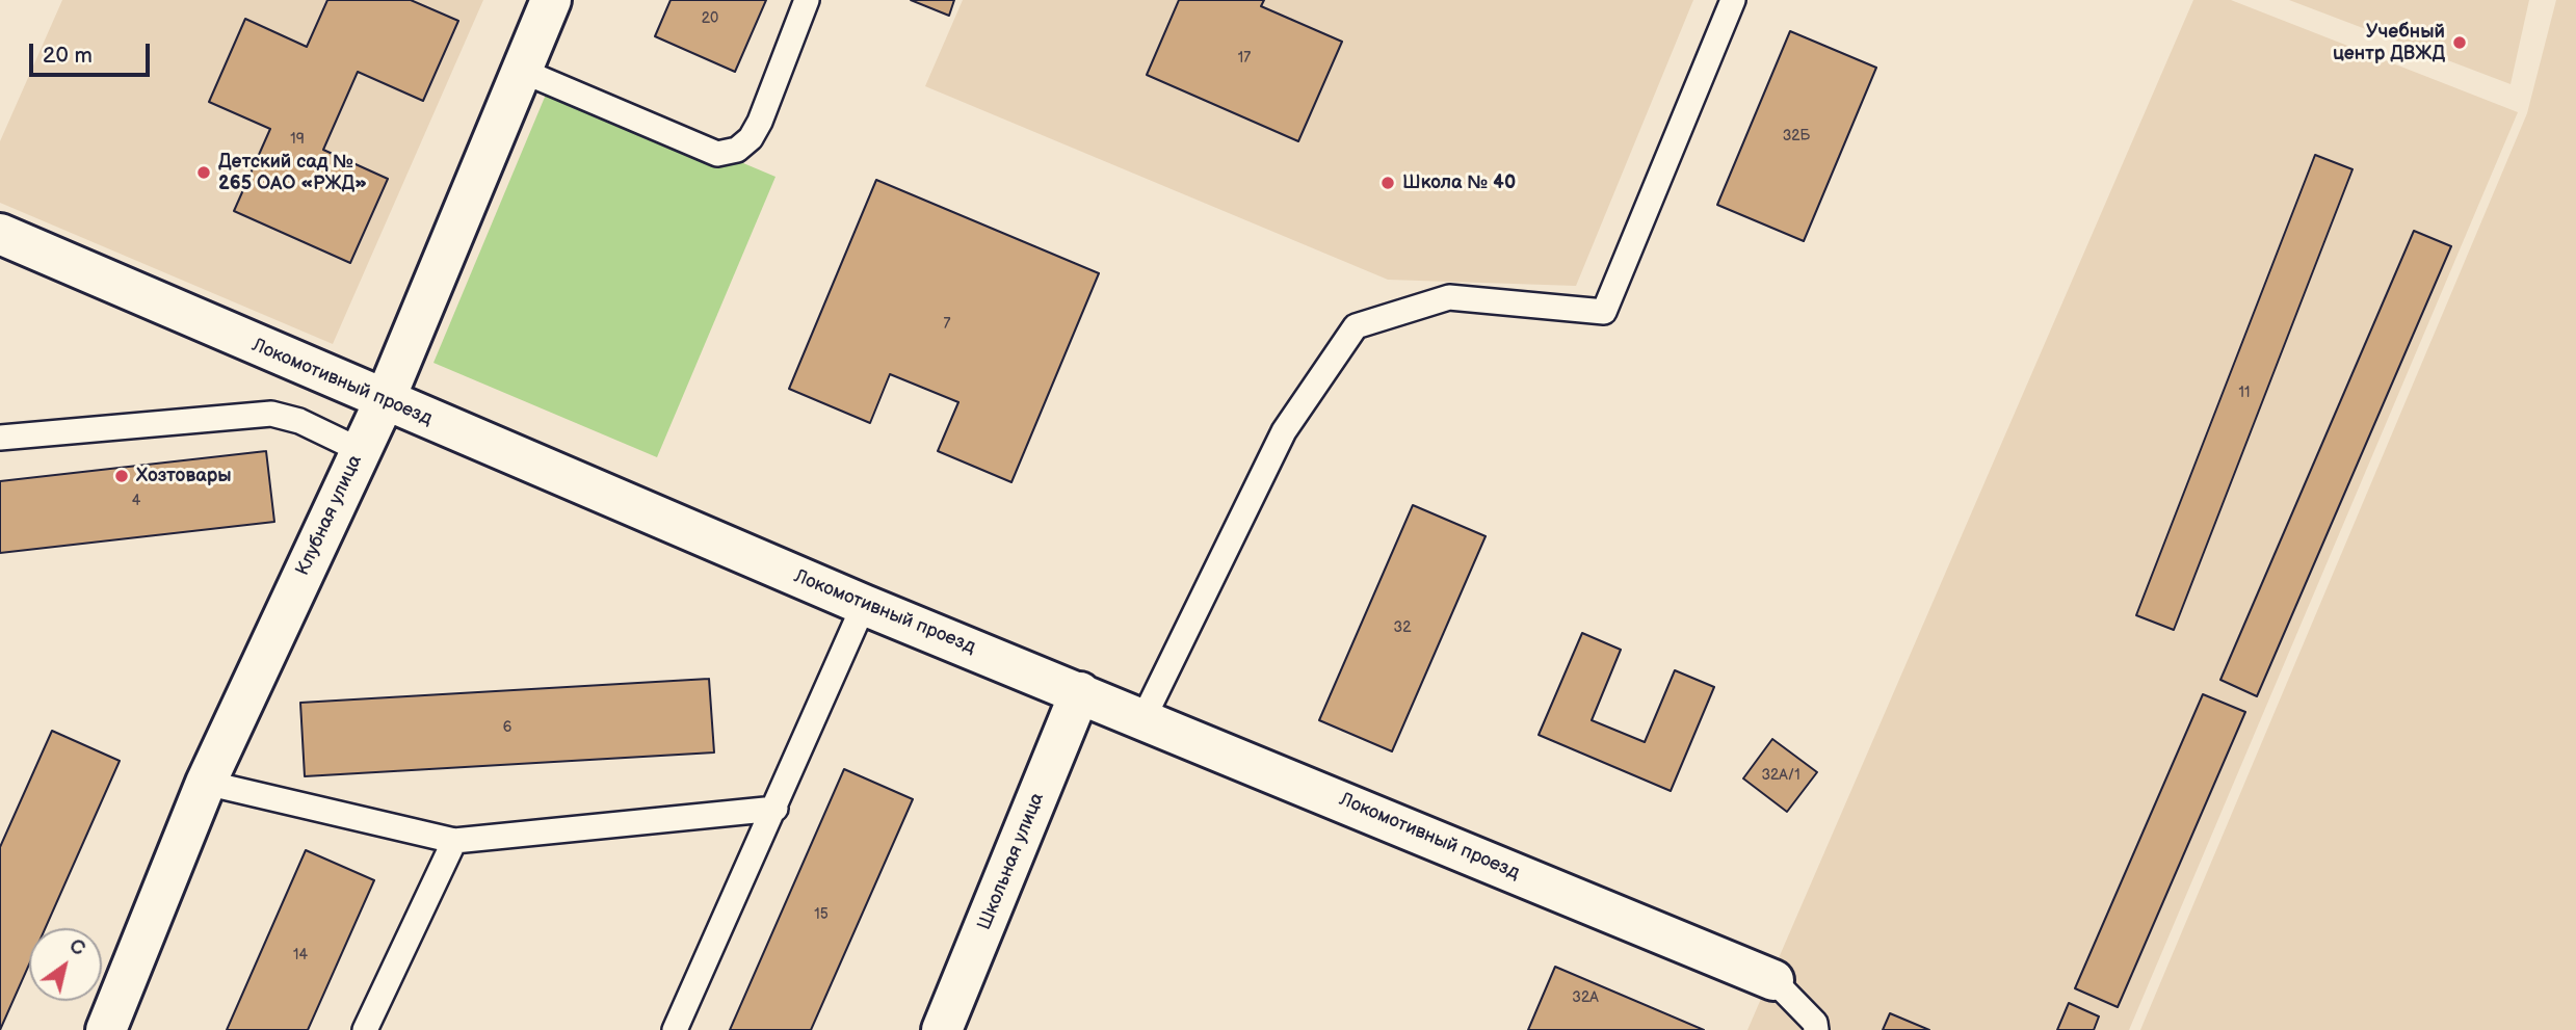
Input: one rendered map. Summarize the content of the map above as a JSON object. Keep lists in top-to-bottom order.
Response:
{
  "streets": {
    "street": ["Локомотивный проезд", "Клубная улица", "Школьная улица"]
  },
  "crossings": [
    ["Локомотивный проезд", "Клубная улица"],
    ["Локомотивный проезд", "Школьная улица"]
  ],
  "places": [
    "Учебный центр ДВЖД",
    "Детский сад № 265 ОАО «РЖД»",
    "Школа № 40",
    "Хозтовары"
  ],
  "house_numbers": [
    "20",
    "17",
    "32Б",
    "19",
    "7",
    "11",
    "4",
    "32",
    "6",
    "32А/1",
    "15",
    "14",
    "32А"
  ],
  "scale_bar": "20 m",
  "north": "top right"
}
